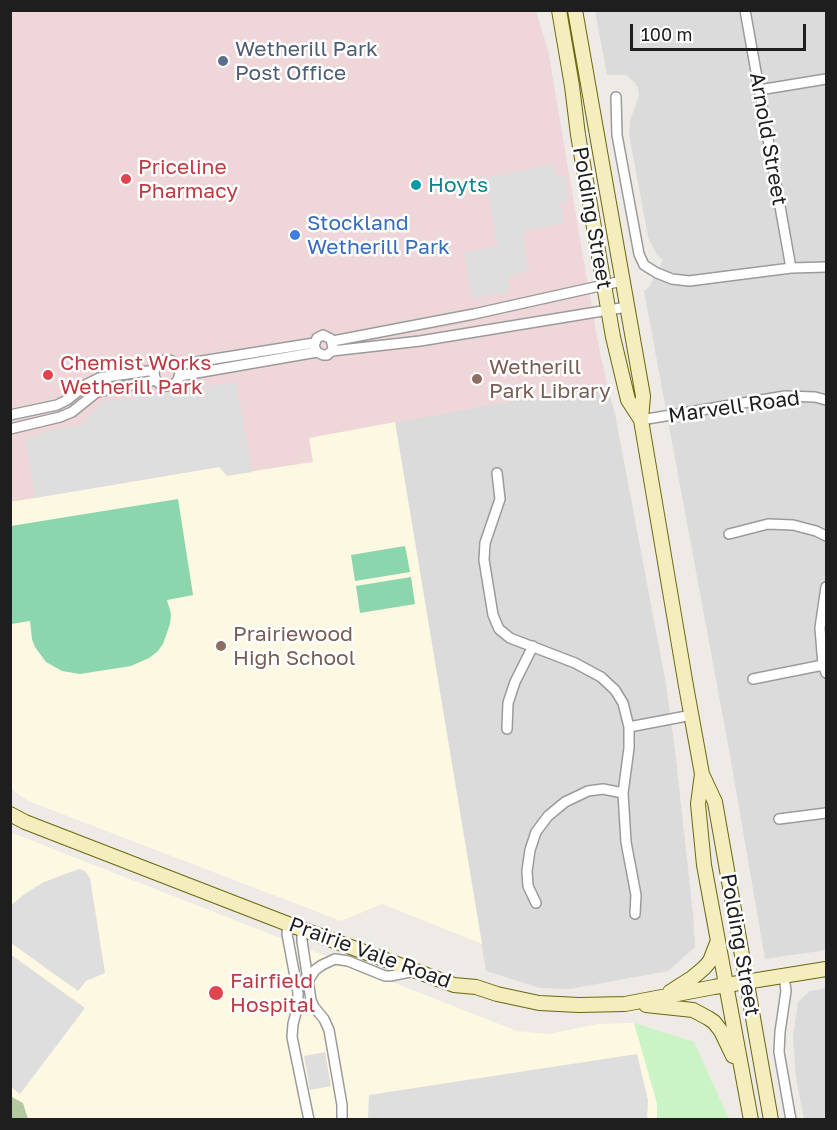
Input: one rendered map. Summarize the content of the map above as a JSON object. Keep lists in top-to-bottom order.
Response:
{
  "streets": {
    "main road": ["Polding Street", "Prairie Vale Road"],
    "street": ["Arnold Street", "Marvell Road"]
  },
  "crossings": [
    ["Polding Street", "Marvell Road"],
    ["Polding Street", "Prairie Vale Road"]
  ],
  "places": [
    "Wetherill Park Post Office",
    "Priceline Pharmacy",
    "Hoyts",
    "Stockland Wetherill Park",
    "Chemist Works Wetherill Park",
    "Wetherill Park Library",
    "Prairiewood High School",
    "Fairfield Hospital"
  ],
  "scale_bar": "100 m"
}
